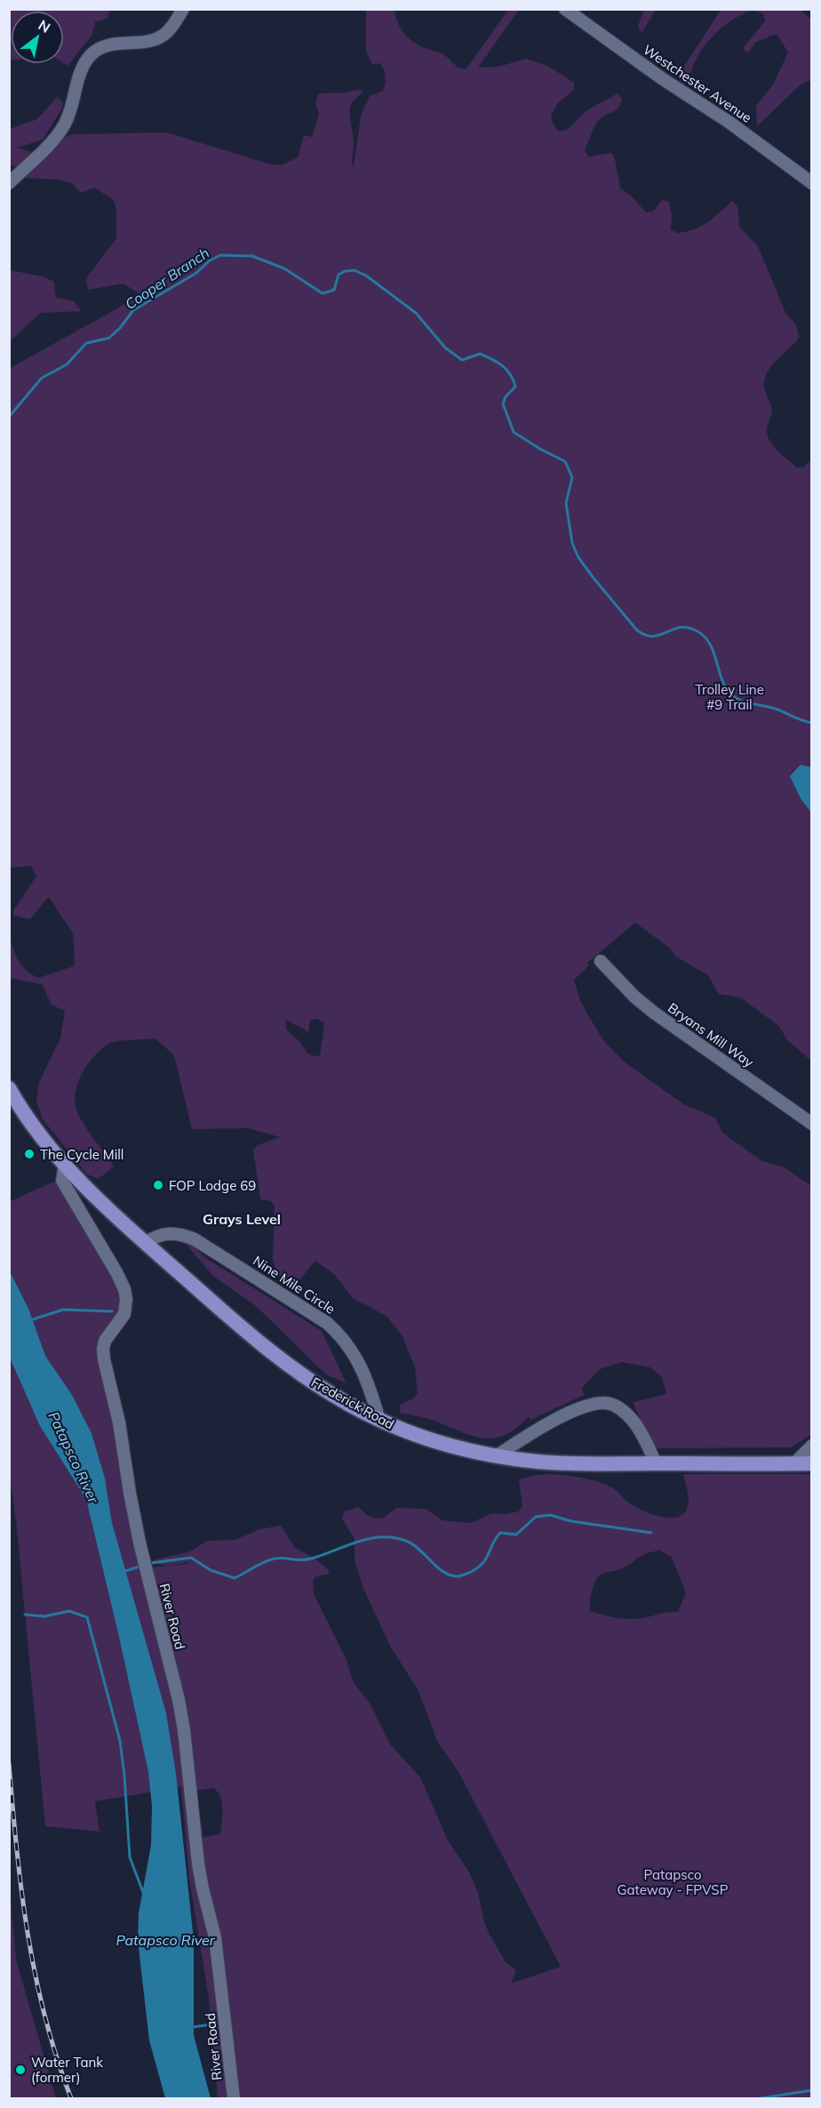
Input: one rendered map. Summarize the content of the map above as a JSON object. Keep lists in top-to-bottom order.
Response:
{
  "streets": {
    "main road": ["Frederick Road"],
    "street": [
      "Westchester Avenue",
      "Bryans Mill Way",
      "Nine Mile Circle",
      "River Road"
    ]
  },
  "crossings": [
    ["Nine Mile Circle", "Frederick Road"],
    ["Frederick Road", "River Road"]
  ],
  "districts": ["Grays Level"],
  "water": ["Cooper Branch", "Patapsco River"],
  "parks": ["Trolley Line #9 Trail", "Patapsco Gateway - FPVSP"],
  "places": ["The Cycle Mill", "FOP Lodge 69", "Water Tank (former)"],
  "north": "top right"
}
